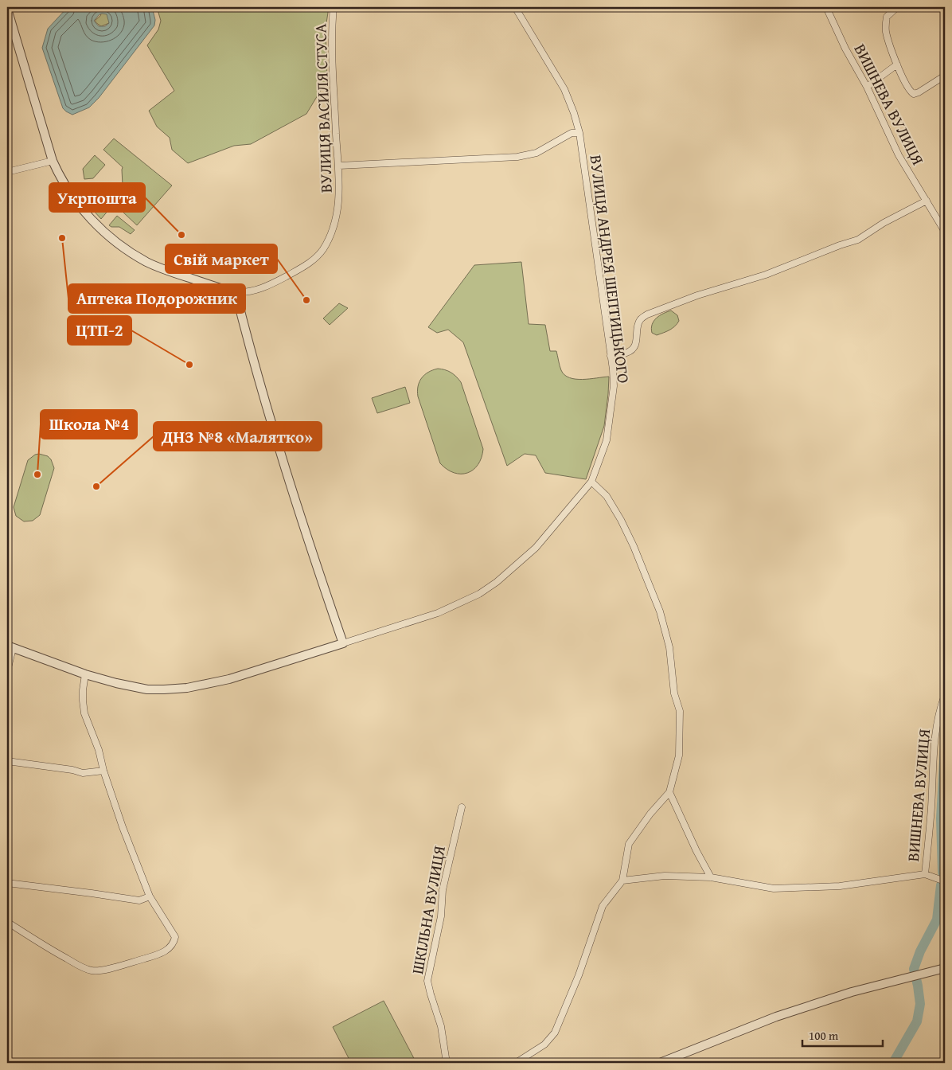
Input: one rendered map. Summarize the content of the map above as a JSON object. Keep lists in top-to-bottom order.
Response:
{
  "streets": {
    "street": [
      "ВИШНЕВА ВУЛИЦЯ",
      "ВУЛИЦЯ ВАСИЛЯ СТУСА",
      "ВУЛИЦЯ АНДРЕЯ ШЕПТИЦЬКОГО",
      "ШКІЛЬНА ВУЛИЦЯ"
    ]
  },
  "places": [
    "Укрпошта",
    "Аптека Подорожник",
    "Свiй маркет",
    "ЦТП-2",
    "Школа №4",
    "ДНЗ №8 «Малятко»"
  ],
  "scale_bar": "100 m"
}
